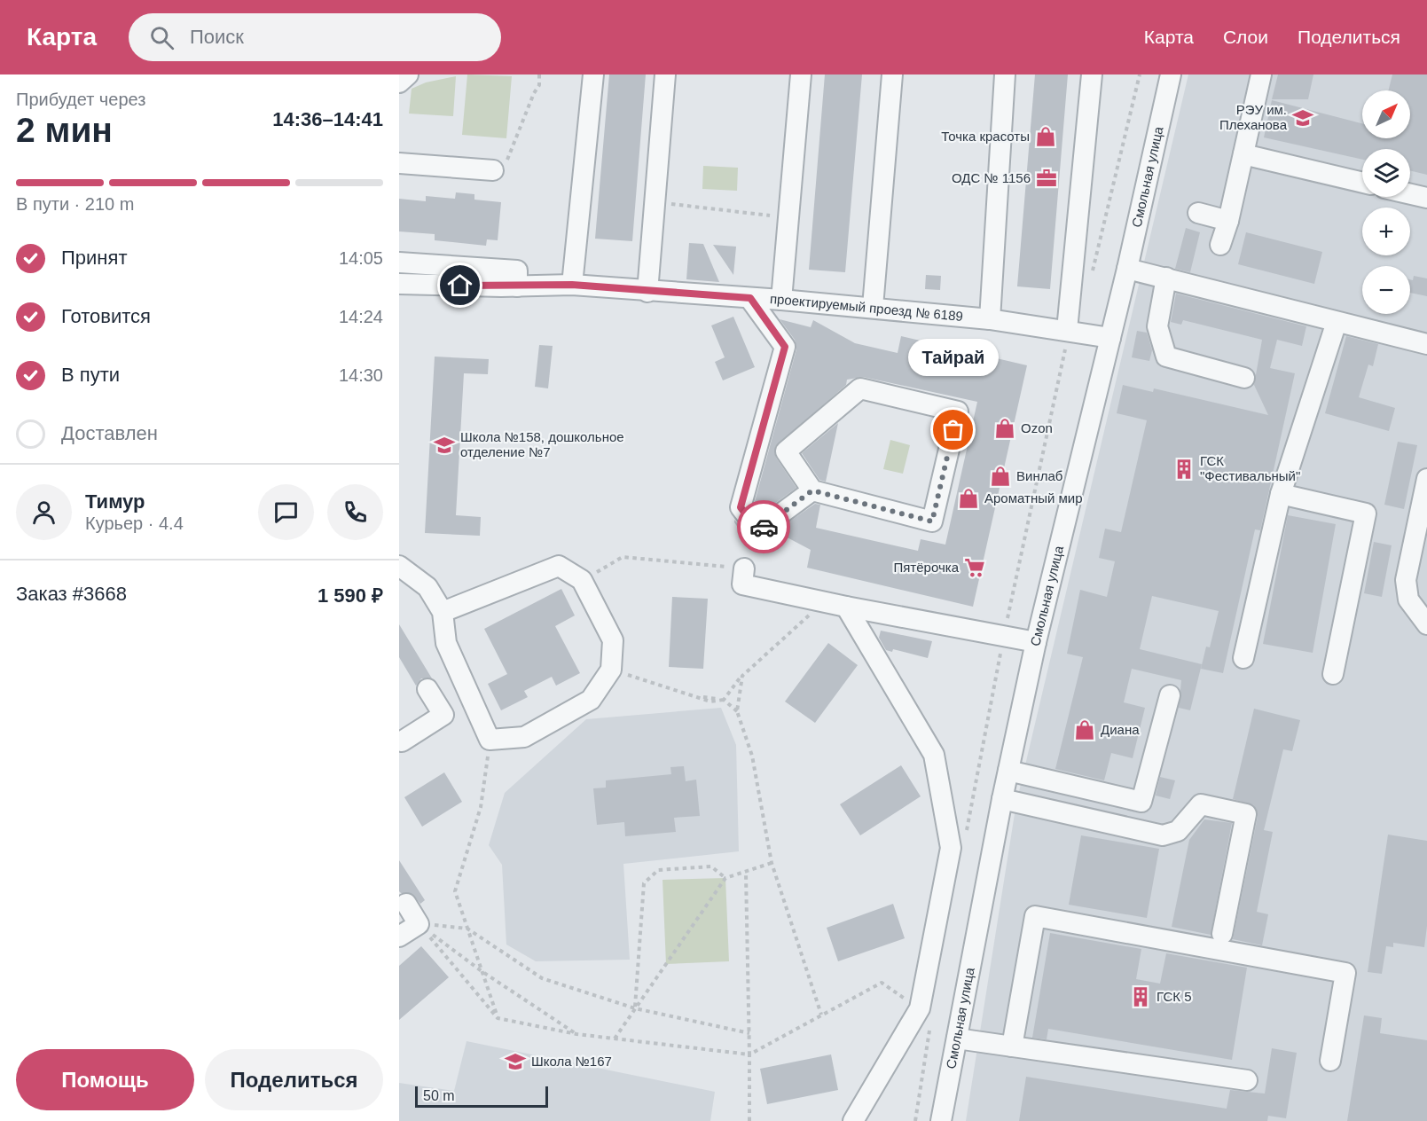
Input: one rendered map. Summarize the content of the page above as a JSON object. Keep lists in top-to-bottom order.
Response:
{
  "streets": {
    "street": ["Смольная улица", "проектируемый проезд № 6189"]
  },
  "crossings": [
    ["Смольная улица", "проектируемый проезд № 6189"]
  ],
  "places": {
    "school or university": ["РЭУ им. Плеханова", "Школа №158, дошкольное отделение №7", "Школа №167"],
    "shop": [
      "Точка красоты",
      "Ozon",
      "Винлаб",
      "Ароматный мир",
      "Диана"
    ],
    "office": ["ОДС № 1156"],
    "other": ["Тайрай"],
    "building": ["ГСК \"Фестивальный\"", "ГСК 5"],
    "supermarket": ["Пятёрочка"]
  },
  "scale_bar": "50 m",
  "north": "top right",
  "page": {
    "header": "Карта",
    "search": "Поиск",
    "nav": ["Карта", "Слои", "Поделиться"],
    "heading": ["2 мин", "Прибудет через", "14:36–14:41"],
    "panel": [
      "Тимур",
      "Курьер · 4.4",
      "Заказ #3668",
      "1 590 ₽"
    ],
    "map_buttons": ["+", "−"],
    "bar": "В пути · 210 m",
    "list": [
      ["Принят", "14:05"],
      ["Готовится", "14:24"],
      ["В пути", "14:30"],
      "Доставлен"
    ],
    "bubble": "Тайрай",
    "buttons": ["Помощь", "Поделиться"],
    "scale": "50 m"
  }
}
